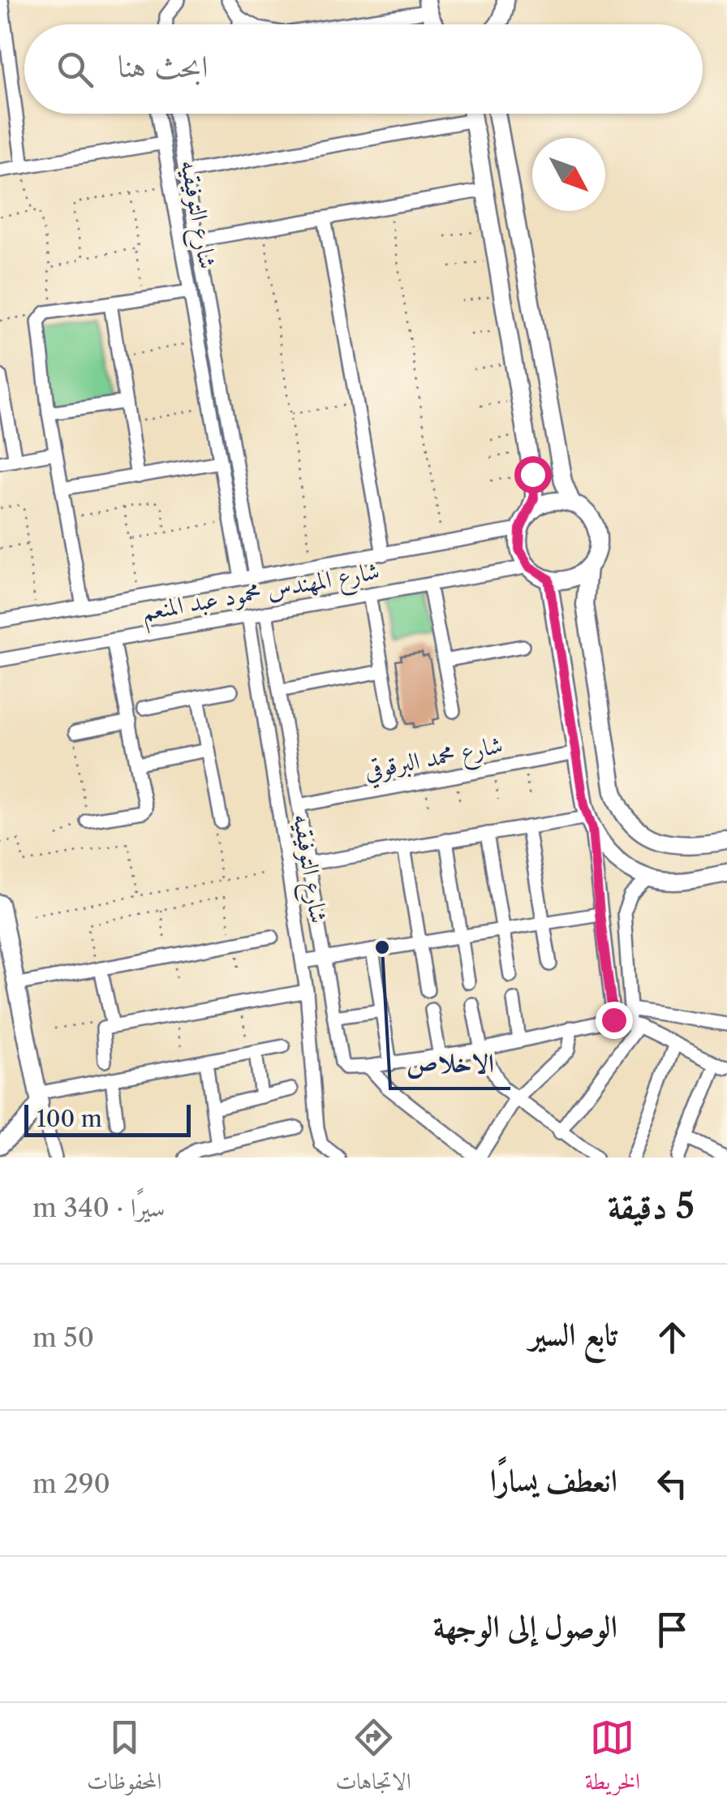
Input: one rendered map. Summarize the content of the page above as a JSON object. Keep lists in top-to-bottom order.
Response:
{
  "streets": {
    "street": ["شارع التوفيقيه", "شارع المهندس محمود عبد المنعم", "شارع محمد البرقوقي"]
  },
  "crossings": [
    ["شارع التوفيقيه", "شارع المهندس محمود عبد المنعم"],
    ["شارع التوفيقيه", "شارع محمد البرقوقي"]
  ],
  "places": ["الاخلاص"],
  "scale_bar": "100 m",
  "north": "bottom right",
  "page": {
    "search": "ابحث هنا",
    "scale": "100 m",
    "heading": ["5 دقيقة", "سيرًا · 340 m"],
    "list": [
      ["تابع السير", "50 m"],
      ["انعطف يسارًا", "290 m"],
      "الوصول إلى الوجهة"
    ],
    "nav": ["الخريطة", "الاتجاهات", "المحفوظات"]
  }
}
